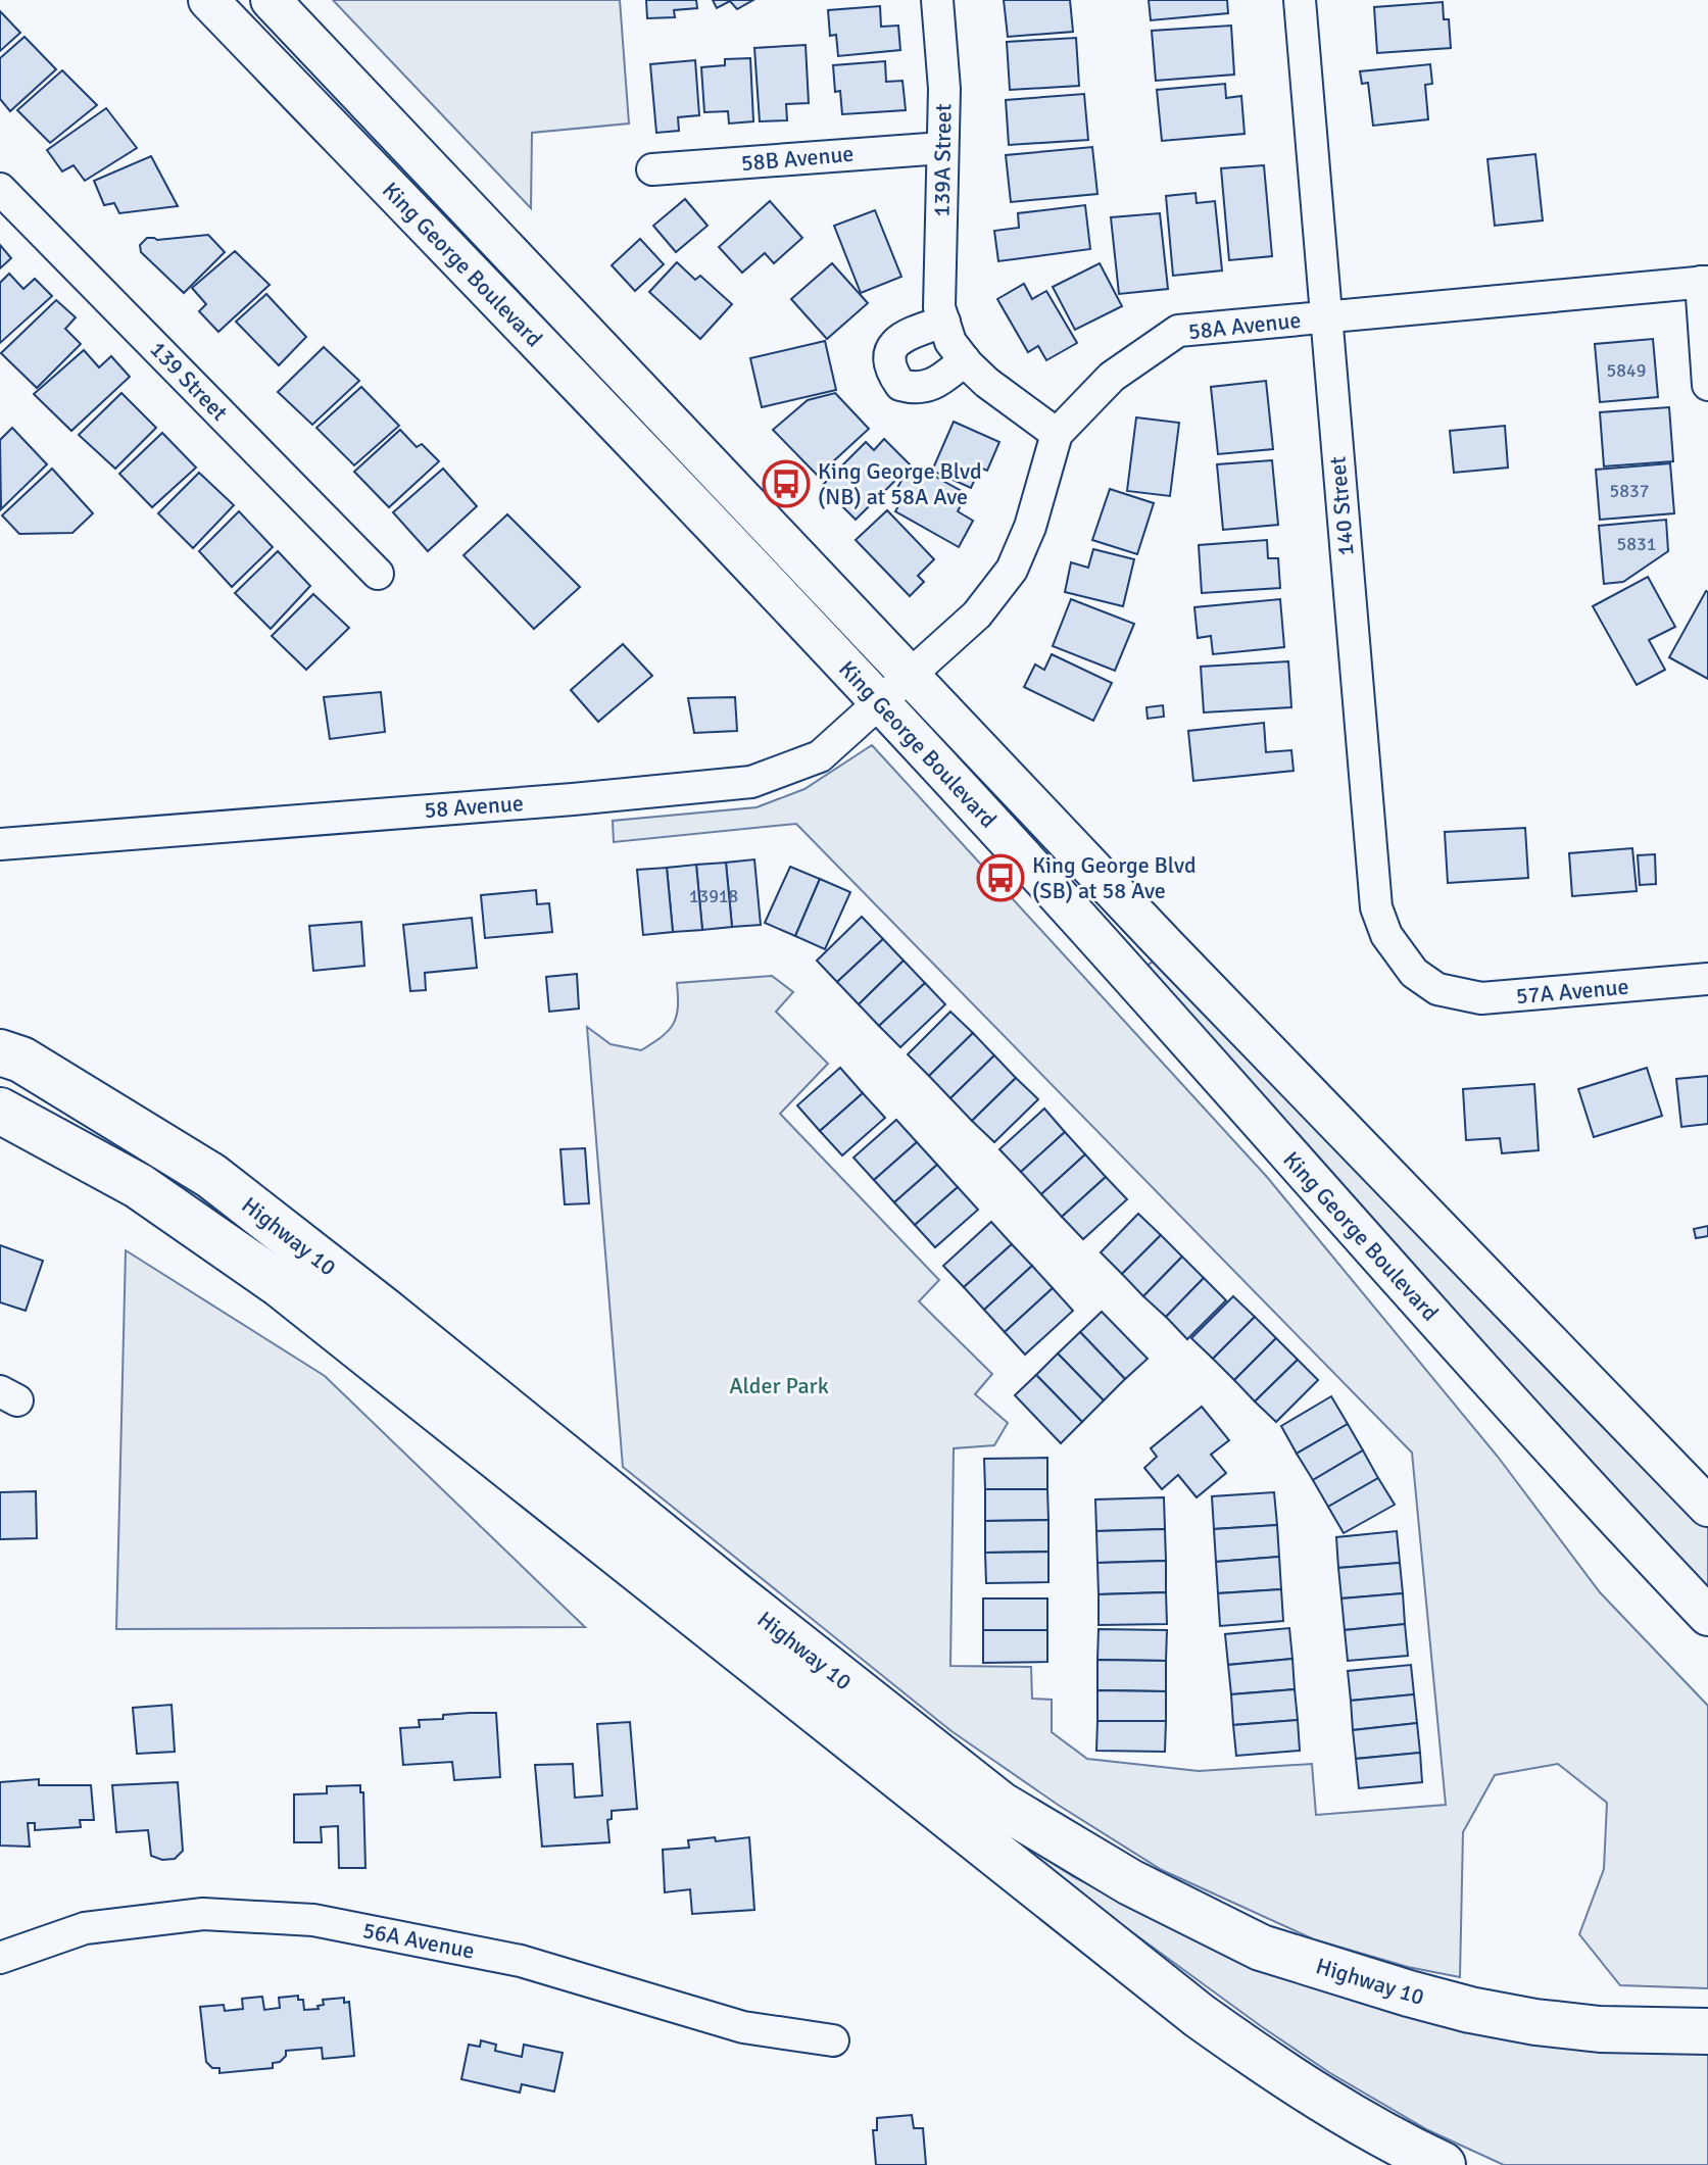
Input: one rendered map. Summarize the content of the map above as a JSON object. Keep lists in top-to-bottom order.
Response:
{
  "streets": {
    "highway": ["Highway 10"],
    "main road": ["King George Boulevard"],
    "street": [
      "58B Avenue",
      "139A Street",
      "58A Avenue",
      "139 Street",
      "140 Street",
      "58 Avenue",
      "57A Avenue",
      "56A Avenue"
    ]
  },
  "crossings": [
    ["58B Avenue", "139A Street"],
    ["139A Street", "58A Avenue"],
    ["King George Boulevard", "58A Avenue"],
    ["King George Boulevard", "58 Avenue"],
    ["58A Avenue", "140 Street"],
    ["58A Avenue", "58 Avenue"],
    ["140 Street", "57A Avenue"]
  ],
  "parks": ["Alder Park"],
  "places": {
    "bus stop": ["King George Blvd (NB) at 58A Ave", "King George Blvd (SB) at 58 Ave"]
  },
  "house_numbers": [
    "5849",
    "5837",
    "5831",
    "13918"
  ]
}
